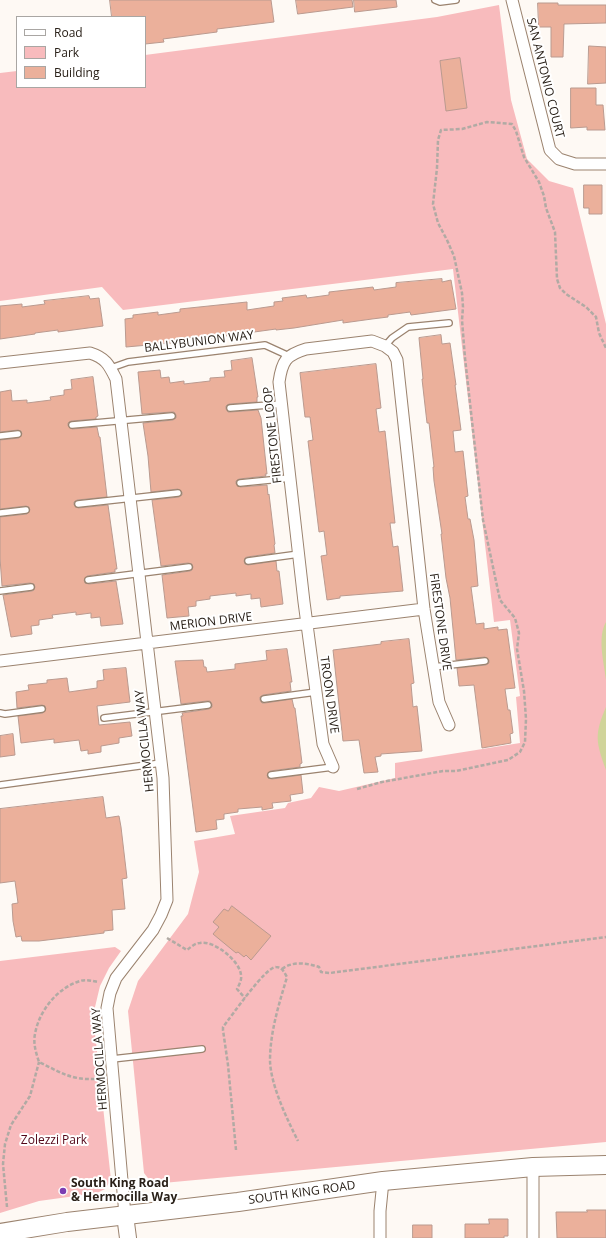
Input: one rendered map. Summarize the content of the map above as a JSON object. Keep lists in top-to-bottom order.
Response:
{
  "streets": {
    "main road": ["SOUTH KING ROAD"],
    "street": [
      "SAN ANTONIO COURT",
      "FIRESTONE LOOP",
      "MERION DRIVE",
      "FIRESTONE DRIVE",
      "TROON DRIVE",
      "HERMOCILLA WAY"
    ],
    "lane": ["BALLYBUNION WAY"]
  },
  "crossings": [
    ["BALLYBUNION WAY", "FIRESTONE LOOP"],
    ["BALLYBUNION WAY", "HERMOCILLA WAY"],
    ["FIRESTONE LOOP", "MERION DRIVE"],
    ["FIRESTONE LOOP", "TROON DRIVE"],
    ["MERION DRIVE", "FIRESTONE DRIVE"],
    ["MERION DRIVE", "TROON DRIVE"],
    ["MERION DRIVE", "HERMOCILLA WAY"],
    ["HERMOCILLA WAY", "SOUTH KING ROAD"]
  ],
  "parks": ["Zolezzi Park"],
  "places": ["South King Road & Hermocilla Way"],
  "legend": ["Road", "Park", "Building"]
}
